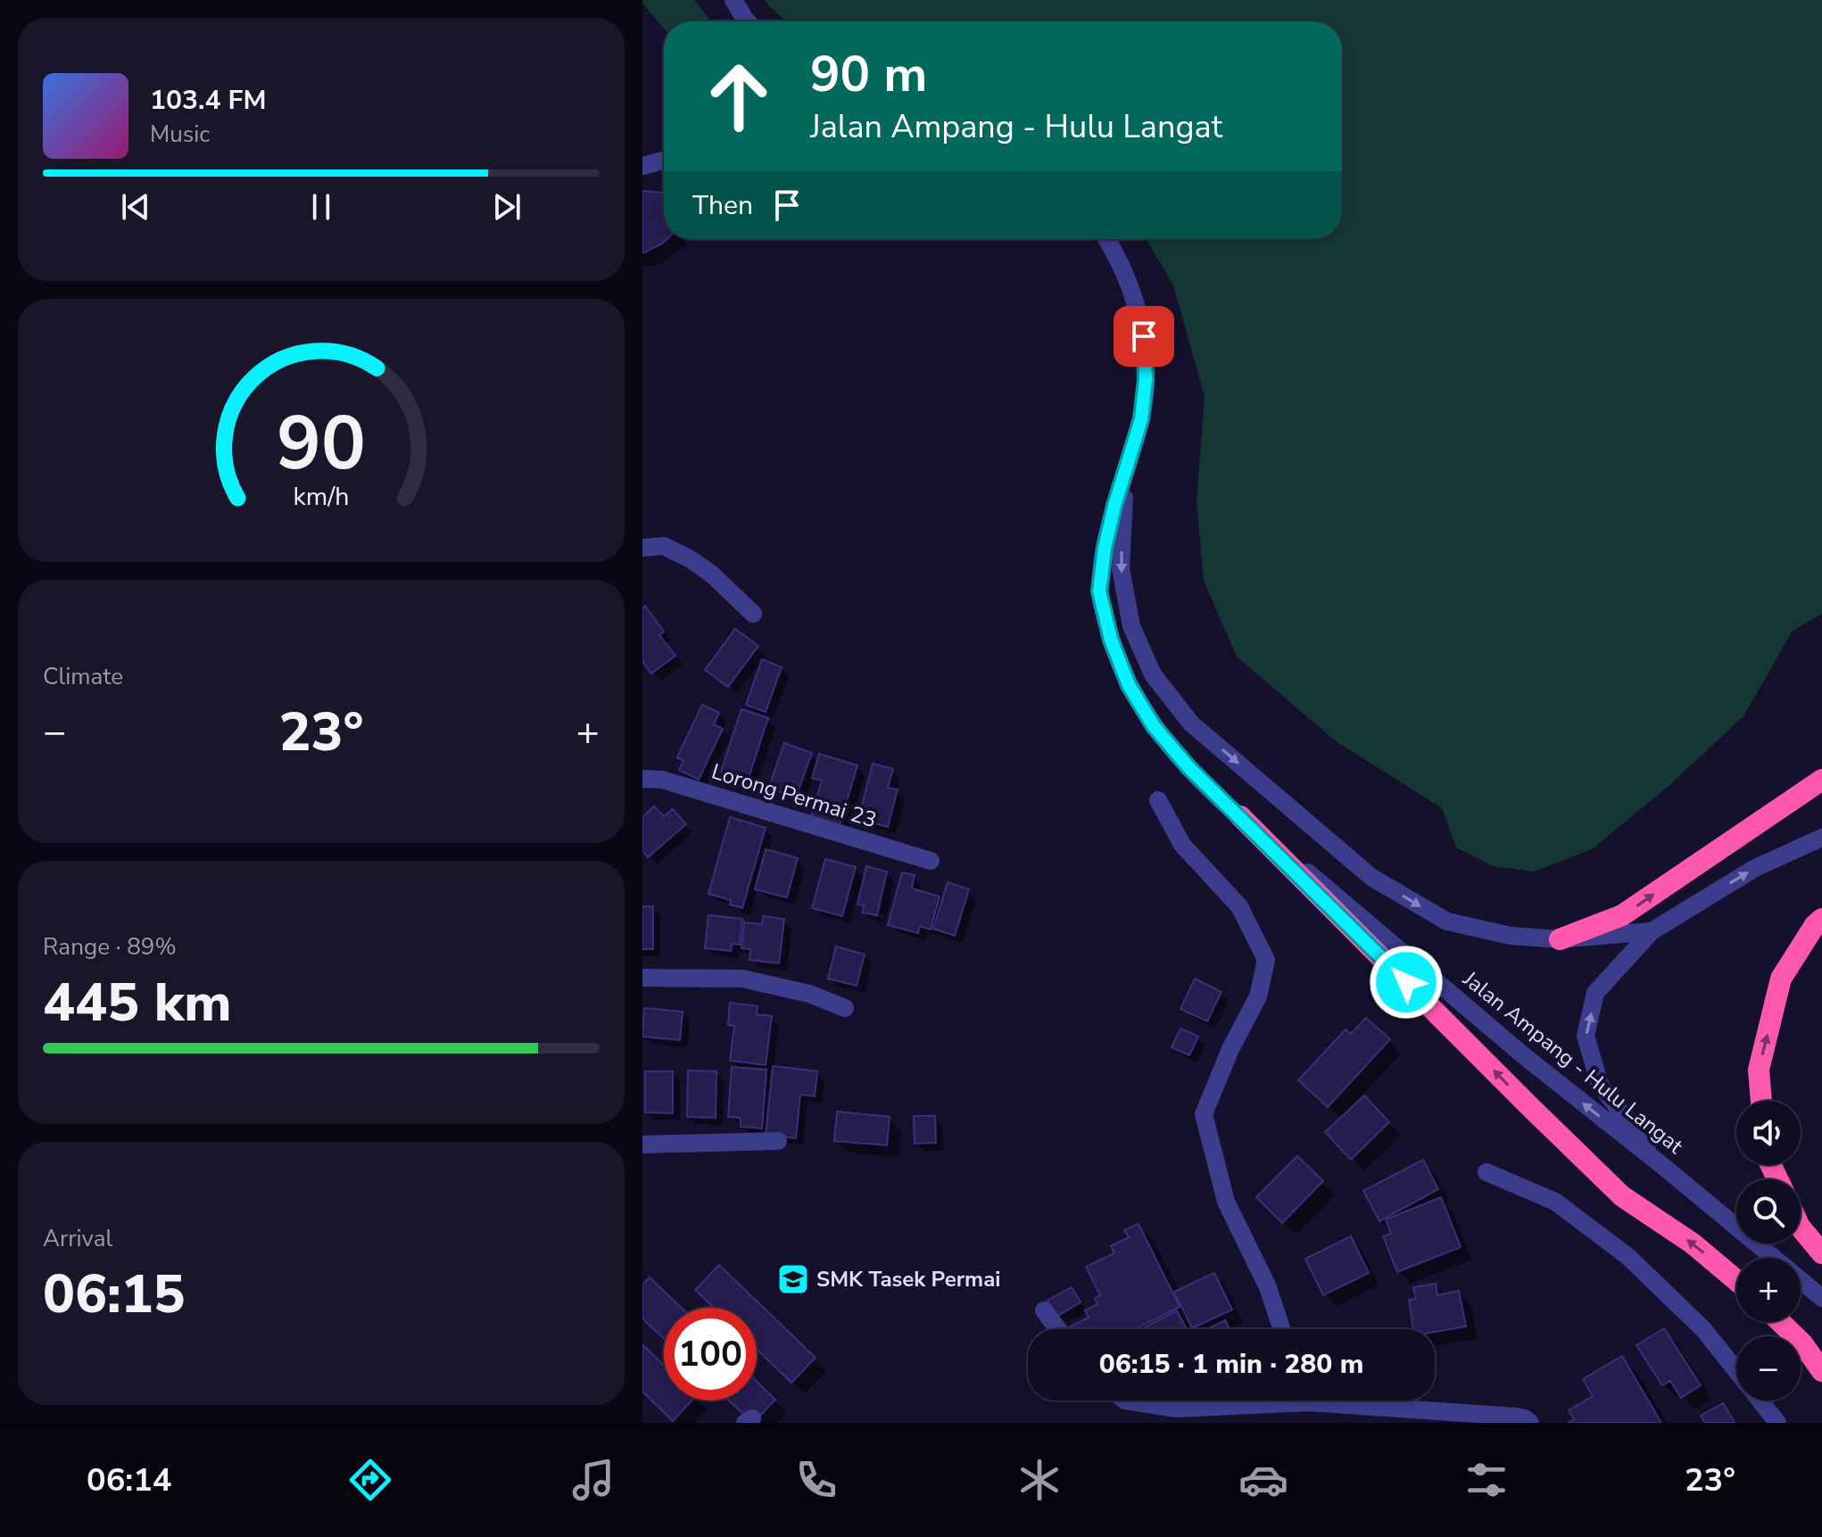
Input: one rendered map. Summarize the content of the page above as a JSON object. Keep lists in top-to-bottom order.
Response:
{
  "streets": {
    "street": ["Lorong Permai 23", "Jalan Ampang - Hulu Langat"]
  },
  "places": {
    "school or university": ["SMK Tasek Permai"]
  },
  "page": {
    "turn": ["90 m", "Jalan Ampang - Hulu Langat"],
    "song": ["103.4 FM", "Music"],
    "then": "Then",
    "tile": [
      "Climate",
      ["Range · 89%", "445 km"],
      ["Arrival", "06:15"]
    ],
    "heat": ["−", "23°", "+"],
    "map_buttons": ["+", "−"],
    "limit": "100",
    "trip": "06:15 · 1 min · 280 m",
    "tabs": ["06:14", "23°"],
    "gauge": ["90", "km/h"]
  }
}
